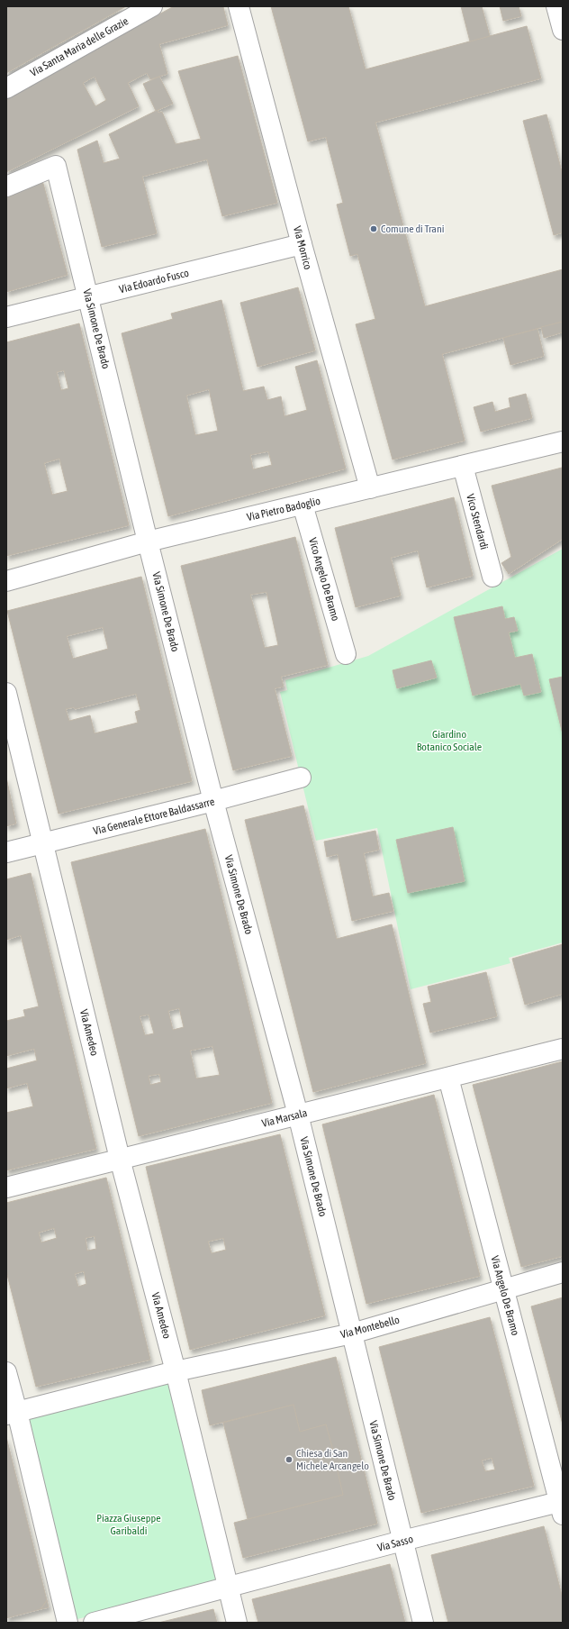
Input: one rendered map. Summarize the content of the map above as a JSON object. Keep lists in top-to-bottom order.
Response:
{
  "streets": {
    "street": [
      "Via Santa Maria delle Grazie",
      "Via Morrico",
      "Via Edoardo Fusco",
      "Via Simone De Brado",
      "Via Pietro Badoglio",
      "Vico Stendardi",
      "Vico Angelo De Bramo",
      "Via Generale Ettore Baldassarre",
      "Via Amedeo",
      "Via Marsala",
      "Via Angelo De Bramo",
      "Via Montebello",
      "Via Sasso"
    ]
  },
  "crossings": [
    ["Via Morrico", "Via Edoardo Fusco"],
    ["Via Morrico", "Via Pietro Badoglio"],
    ["Via Edoardo Fusco", "Via Simone De Brado"],
    ["Via Simone De Brado", "Via Pietro Badoglio"],
    ["Via Simone De Brado", "Via Generale Ettore Baldassarre"],
    ["Via Simone De Brado", "Via Marsala"],
    ["Via Simone De Brado", "Via Montebello"],
    ["Via Simone De Brado", "Via Sasso"],
    ["Via Pietro Badoglio", "Vico Stendardi"],
    ["Via Pietro Badoglio", "Vico Angelo De Bramo"],
    ["Via Generale Ettore Baldassarre", "Via Amedeo"],
    ["Via Amedeo", "Via Marsala"],
    ["Via Amedeo", "Via Montebello"],
    ["Via Marsala", "Via Angelo De Bramo"],
    ["Via Angelo De Bramo", "Via Montebello"],
    ["Via Angelo De Bramo", "Via Sasso"]
  ],
  "parks": ["Giardino Botanico Sociale", "Piazza Giuseppe Garibaldi"],
  "places": ["Comune di Trani", "Chiesa di San Michele Arcangelo"]
}
